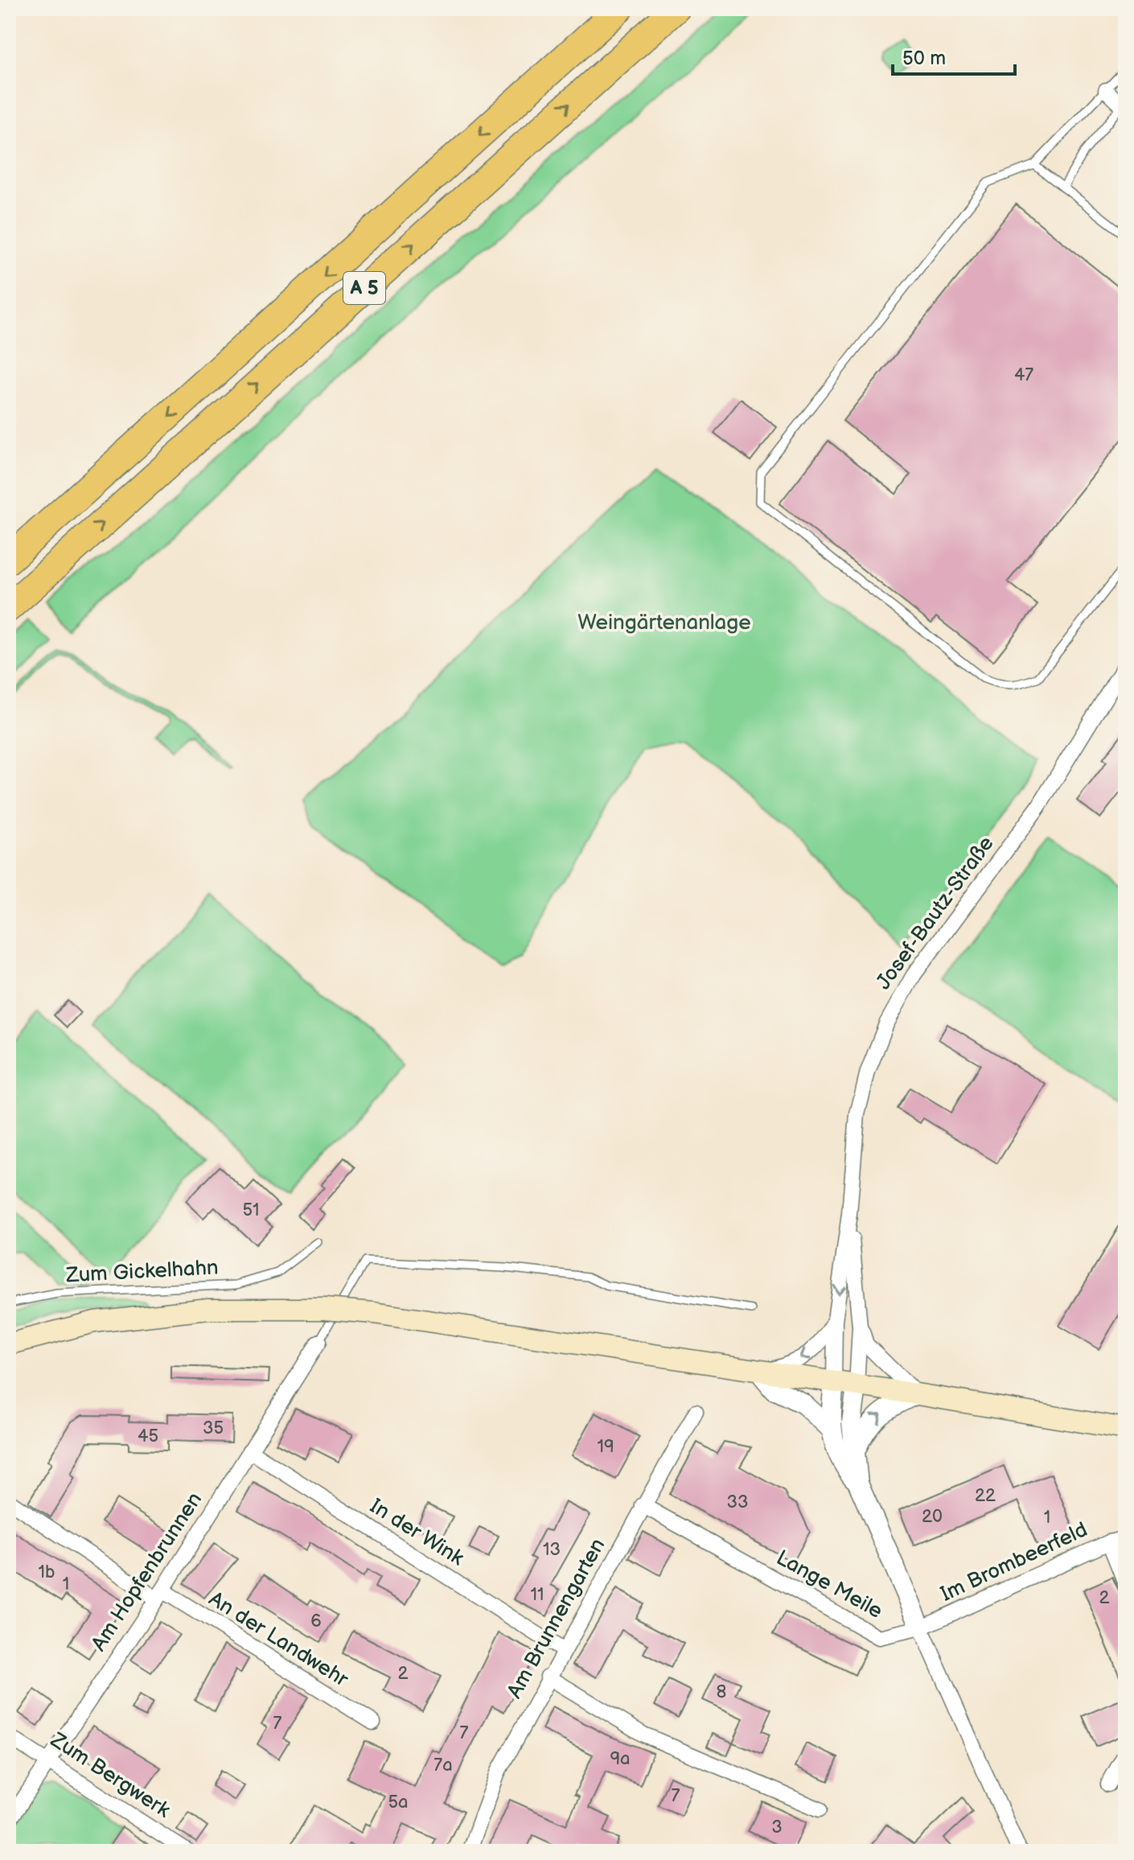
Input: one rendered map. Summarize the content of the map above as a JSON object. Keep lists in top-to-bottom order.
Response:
{
  "streets": {
    "highway": ["A 5"],
    "street": [
      "Josef-Bautz-Straße",
      "In der Wink",
      "Im Brombeerfeld",
      "Am Hopfenbrunnen",
      "Lange Meile",
      "Am Brunnengarten",
      "An der Landwehr",
      "Zum Bergwerk"
    ],
    "lane": ["Zum Gickelhahn"]
  },
  "crossings": [
    ["Josef-Bautz-Straße", "Im Brombeerfeld"],
    ["Josef-Bautz-Straße", "Lange Meile"],
    ["In der Wink", "Am Hopfenbrunnen"],
    ["In der Wink", "Am Brunnengarten"],
    ["Im Brombeerfeld", "Lange Meile"],
    ["Am Hopfenbrunnen", "An der Landwehr"],
    ["Am Hopfenbrunnen", "Zum Bergwerk"],
    ["Lange Meile", "Am Brunnengarten"]
  ],
  "parks": ["Weingärtenanlage"],
  "house_numbers": [
    "47",
    "51",
    "35",
    "45",
    "19",
    "22",
    "33",
    "20",
    "1",
    "13",
    "1b",
    "1",
    "11",
    "2",
    "6",
    "2",
    "8",
    "7",
    "7",
    "9a",
    "7a",
    "7",
    "5a",
    "3"
  ],
  "scale_bar": "50 m"
}
